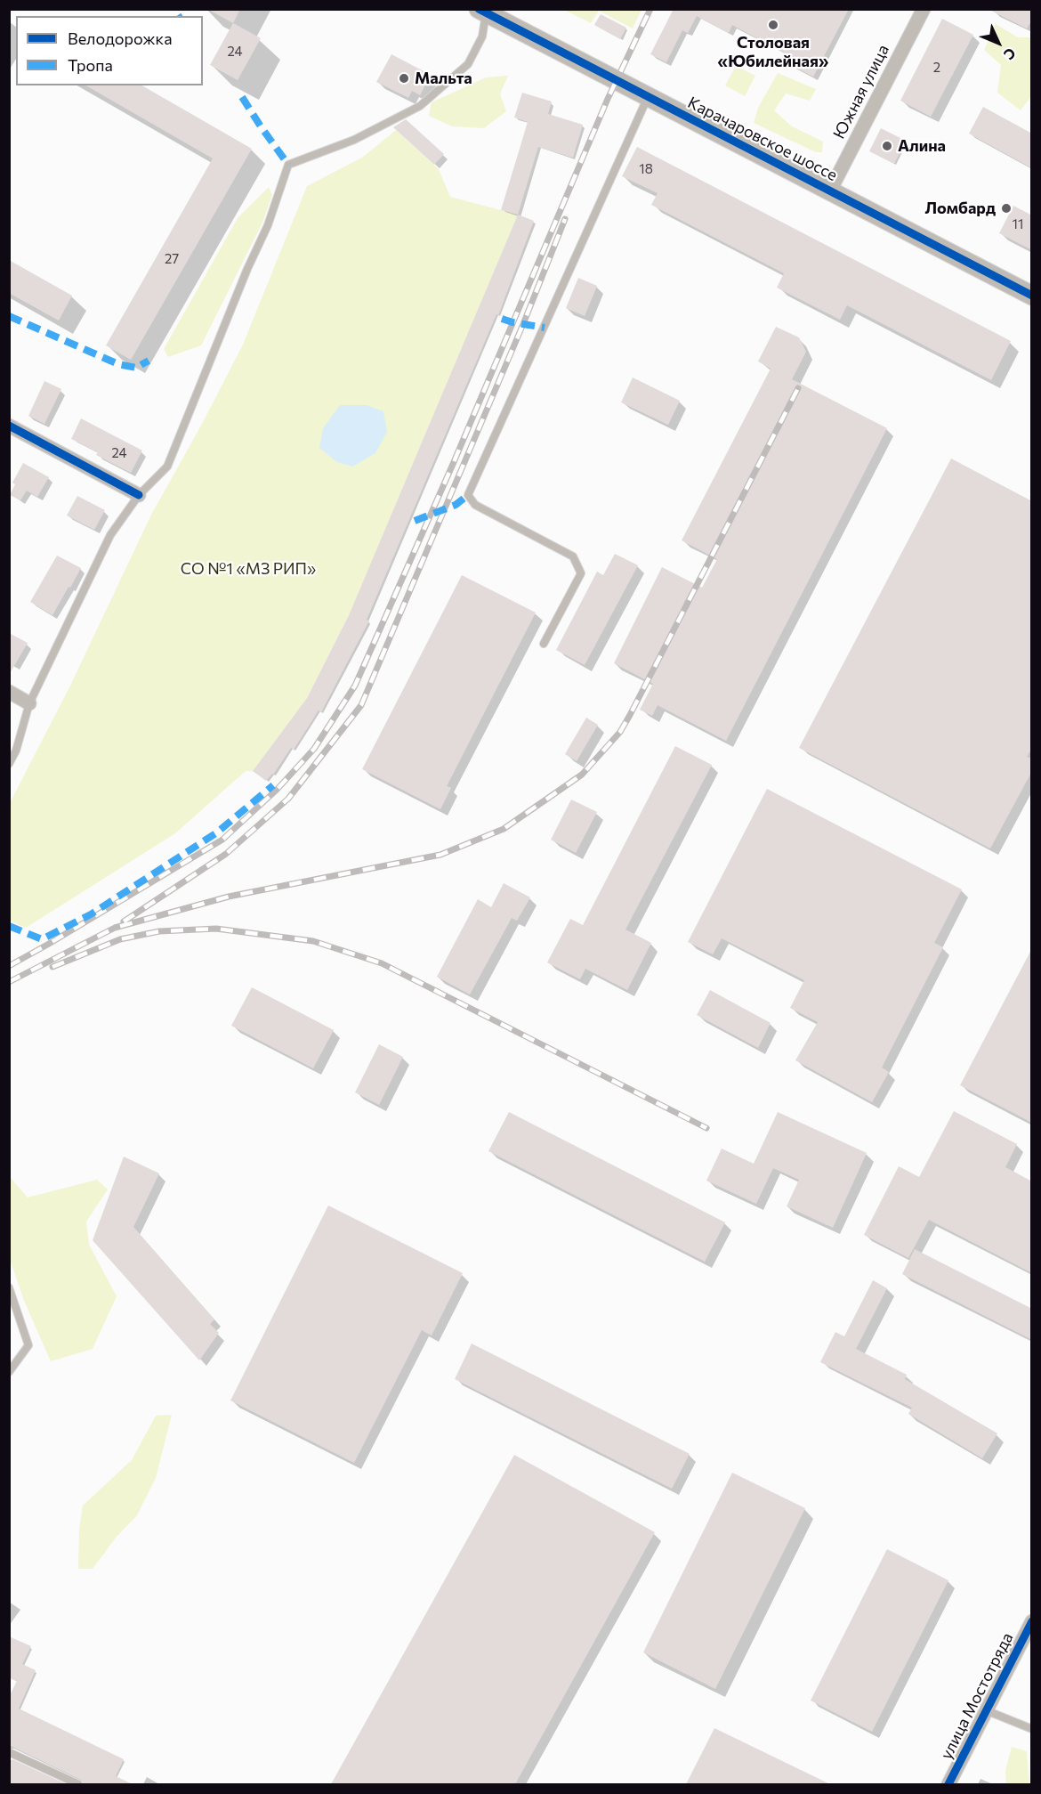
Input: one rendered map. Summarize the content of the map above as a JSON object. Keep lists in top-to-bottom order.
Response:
{
  "streets": {
    "street": ["Южная улица", "Карачаровское шоссе", "улица Мостотряда"]
  },
  "crossings": [
    ["Южная улица", "Карачаровское шоссе"]
  ],
  "parks": ["СО №1 «МЗ РИП»"],
  "places": [
    "Столовая «Юбилейная»",
    "Мальта",
    "Алина",
    "Ломбард"
  ],
  "house_numbers": [
    "24",
    "2",
    "18",
    "11",
    "27",
    "24"
  ],
  "legend": ["Велодорожка", "Тропа"],
  "north": "bottom right"
}
